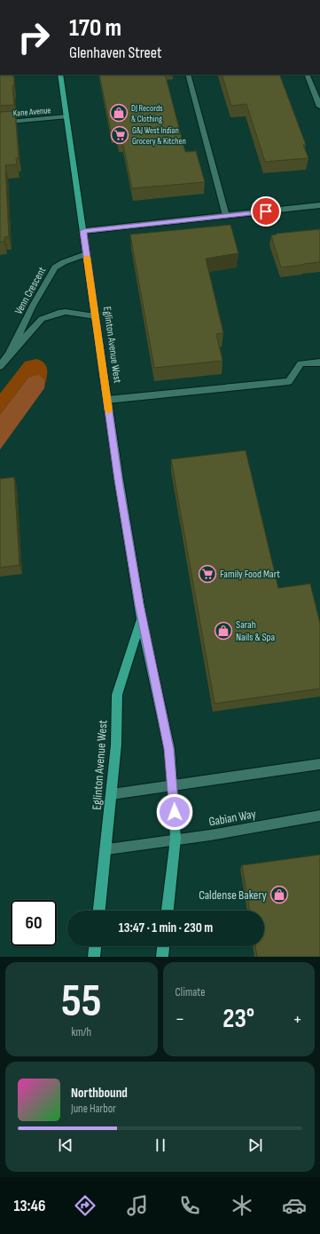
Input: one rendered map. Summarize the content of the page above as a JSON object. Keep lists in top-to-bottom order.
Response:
{
  "streets": {
    "main road": ["Eglinton Avenue West"],
    "street": ["Kane Avenue", "Venn Crescent", "Gabian Way"]
  },
  "crossings": [
    ["Kane Avenue", "Eglinton Avenue West"],
    ["Venn Crescent", "Eglinton Avenue West"],
    ["Eglinton Avenue West", "Gabian Way"]
  ],
  "places": {
    "shop": ["DJ Records & Clothing", "Sarah Nails & Spa", "Caldense Bakery"],
    "supermarket": ["G&J West Indian Grocery & Kitchen", "Family Food Mart"]
  },
  "page": {
    "turn": ["170 m", "Glenhaven Street"],
    "limit": "60",
    "trip": "13:47 · 1 min · 230 m",
    "tile": [
      ["55", "km/h"],
      "Climate"
    ],
    "heat": ["−", "23°", "+"],
    "song": ["Northbound", "June Harbor"],
    "tabs": "13:46"
  }
}
